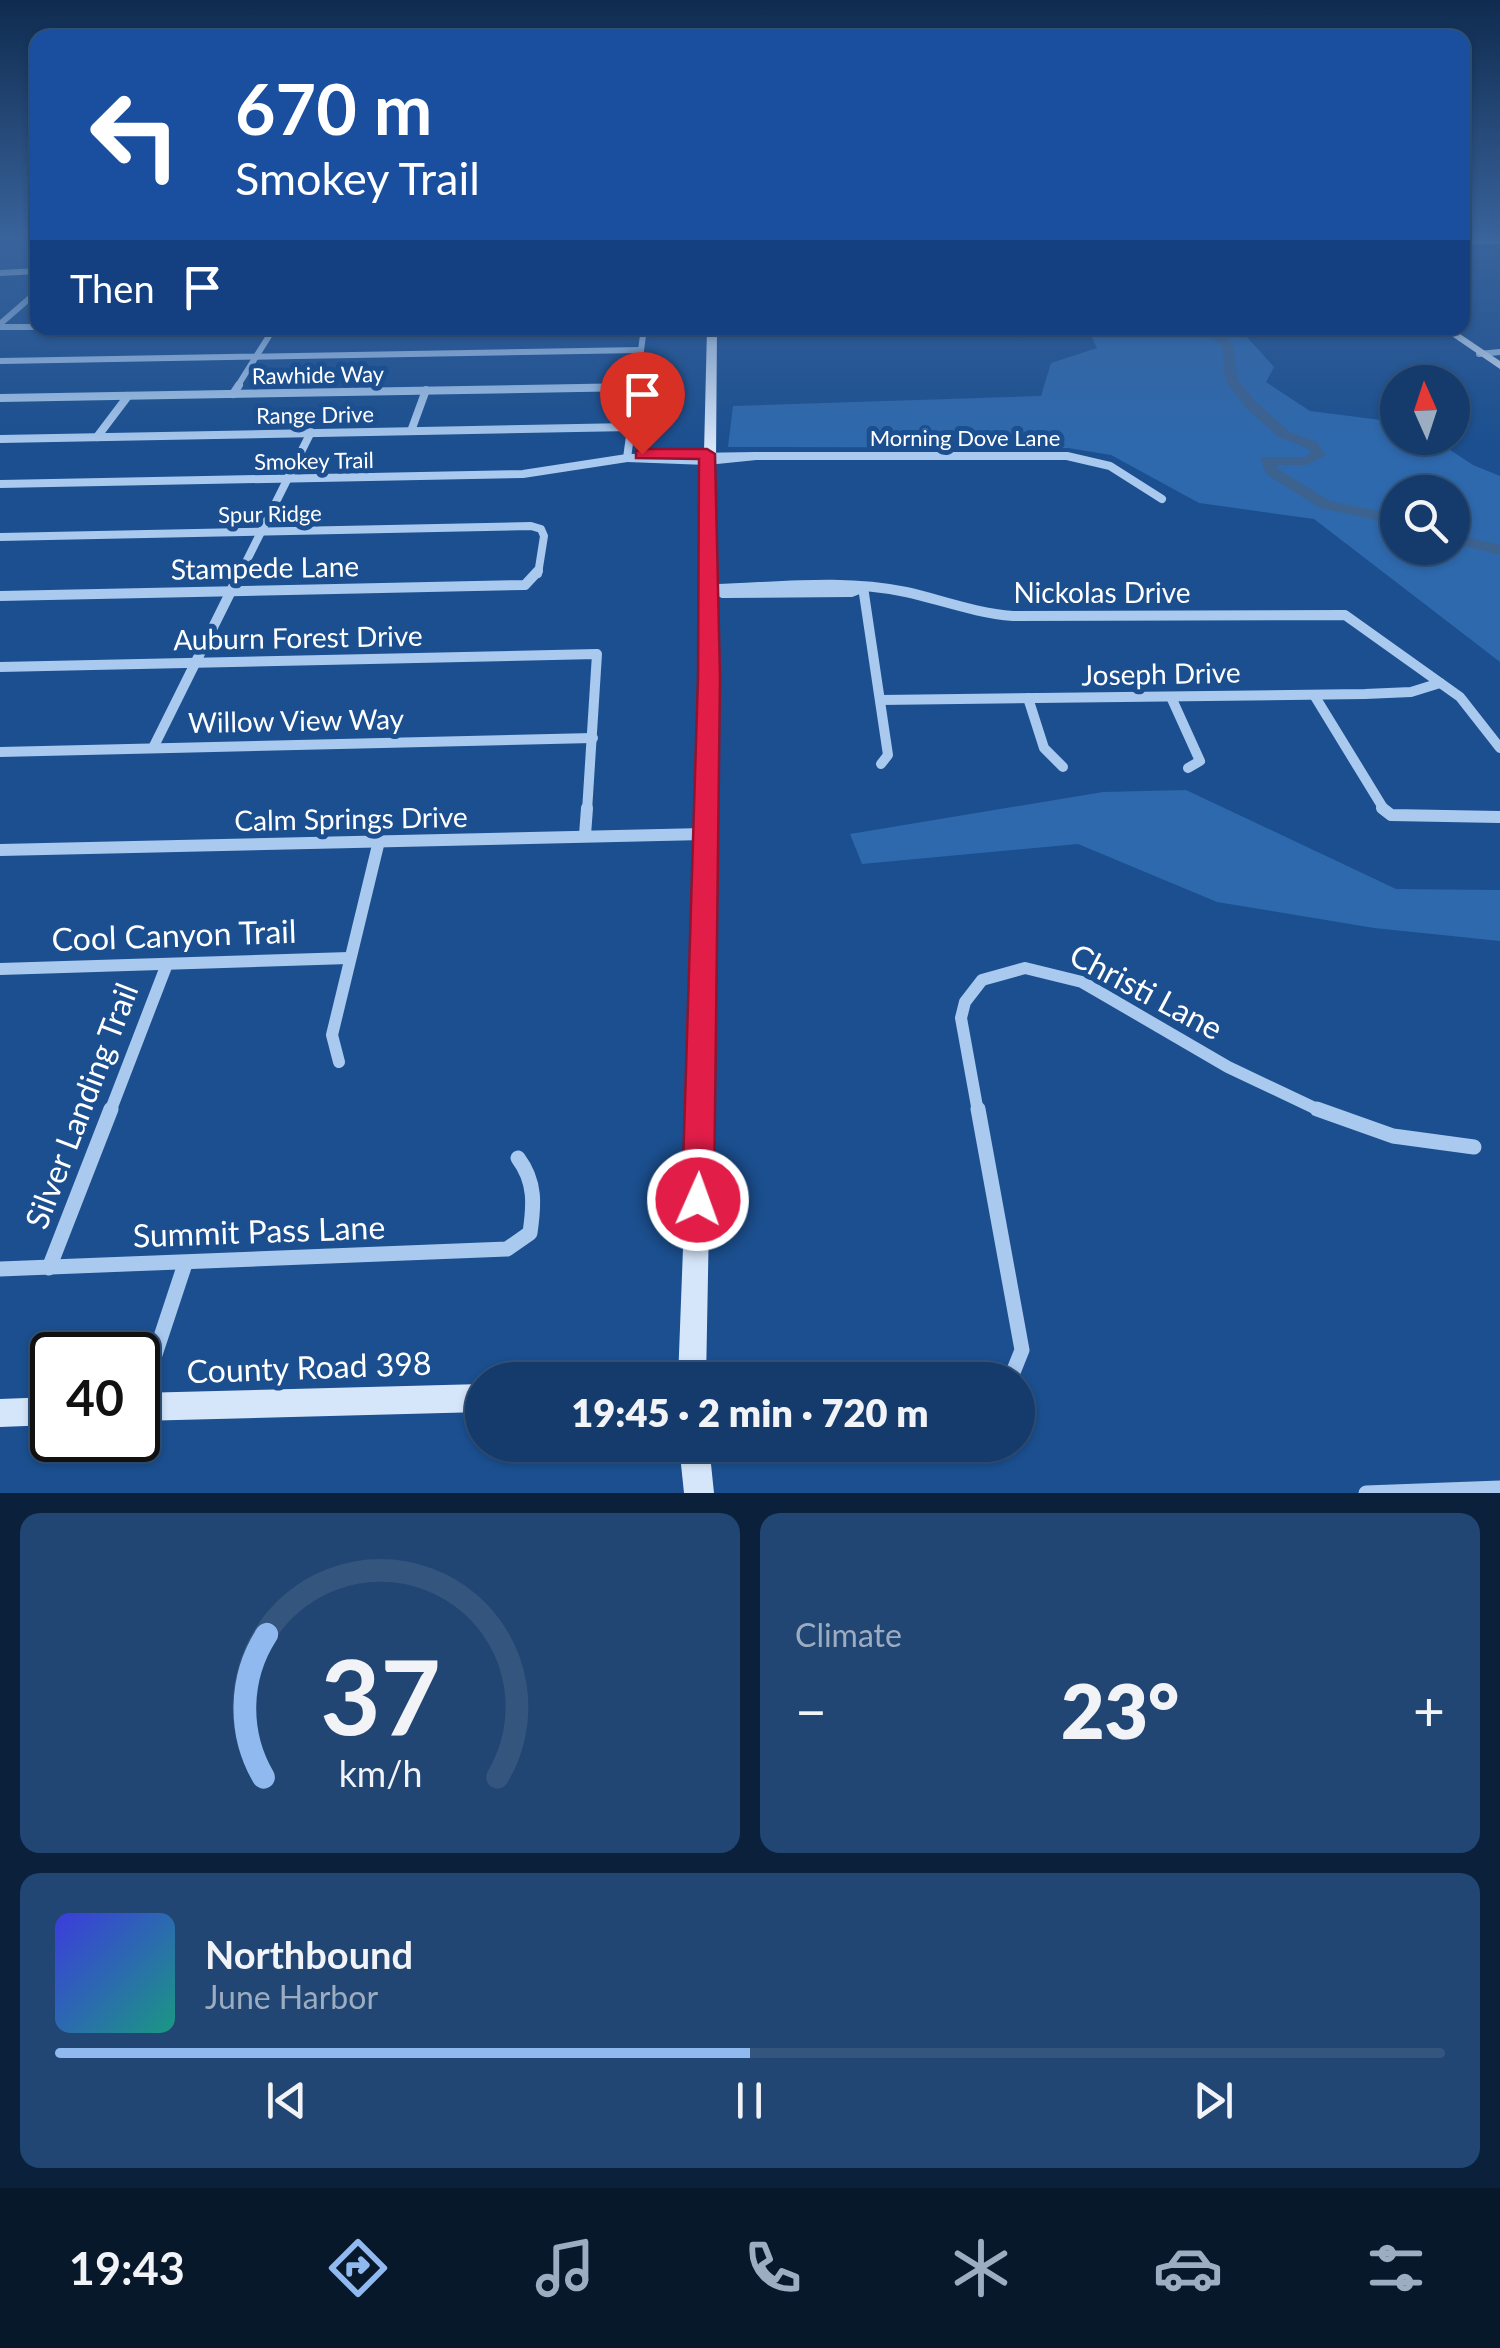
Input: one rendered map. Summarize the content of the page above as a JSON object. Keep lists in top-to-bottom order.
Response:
{
  "streets": {
    "street": [
      "Rawhide Way",
      "Range Drive",
      "Morning Dove Lane",
      "Smokey Trail",
      "Spur Ridge",
      "Stampede Lane",
      "Nickolas Drive",
      "Auburn Forest Drive",
      "Joseph Drive",
      "Willow View Way",
      "Calm Springs Drive",
      "Cool Canyon Trail",
      "Christi Lane",
      "Silver Landing Trail",
      "Summit Pass Lane",
      "County Road 398"
    ]
  },
  "crossings": [
    ["Morning Dove Lane", "Smokey Trail"],
    ["Spur Ridge", "Stampede Lane"],
    ["Nickolas Drive", "Joseph Drive"],
    ["Auburn Forest Drive", "Willow View Way"],
    ["Cool Canyon Trail", "Silver Landing Trail"],
    ["Silver Landing Trail", "Summit Pass Lane"]
  ],
  "north": "top",
  "page": {
    "turn": ["670 m", "Smokey Trail"],
    "then": "Then",
    "limit": "40",
    "trip": "19:45 · 2 min · 720 m",
    "tile": "Climate",
    "heat": ["−", "23°", "+"],
    "song": ["Northbound", "June Harbor"],
    "tabs": "19:43",
    "gauge": ["37", "km/h"]
  }
}
